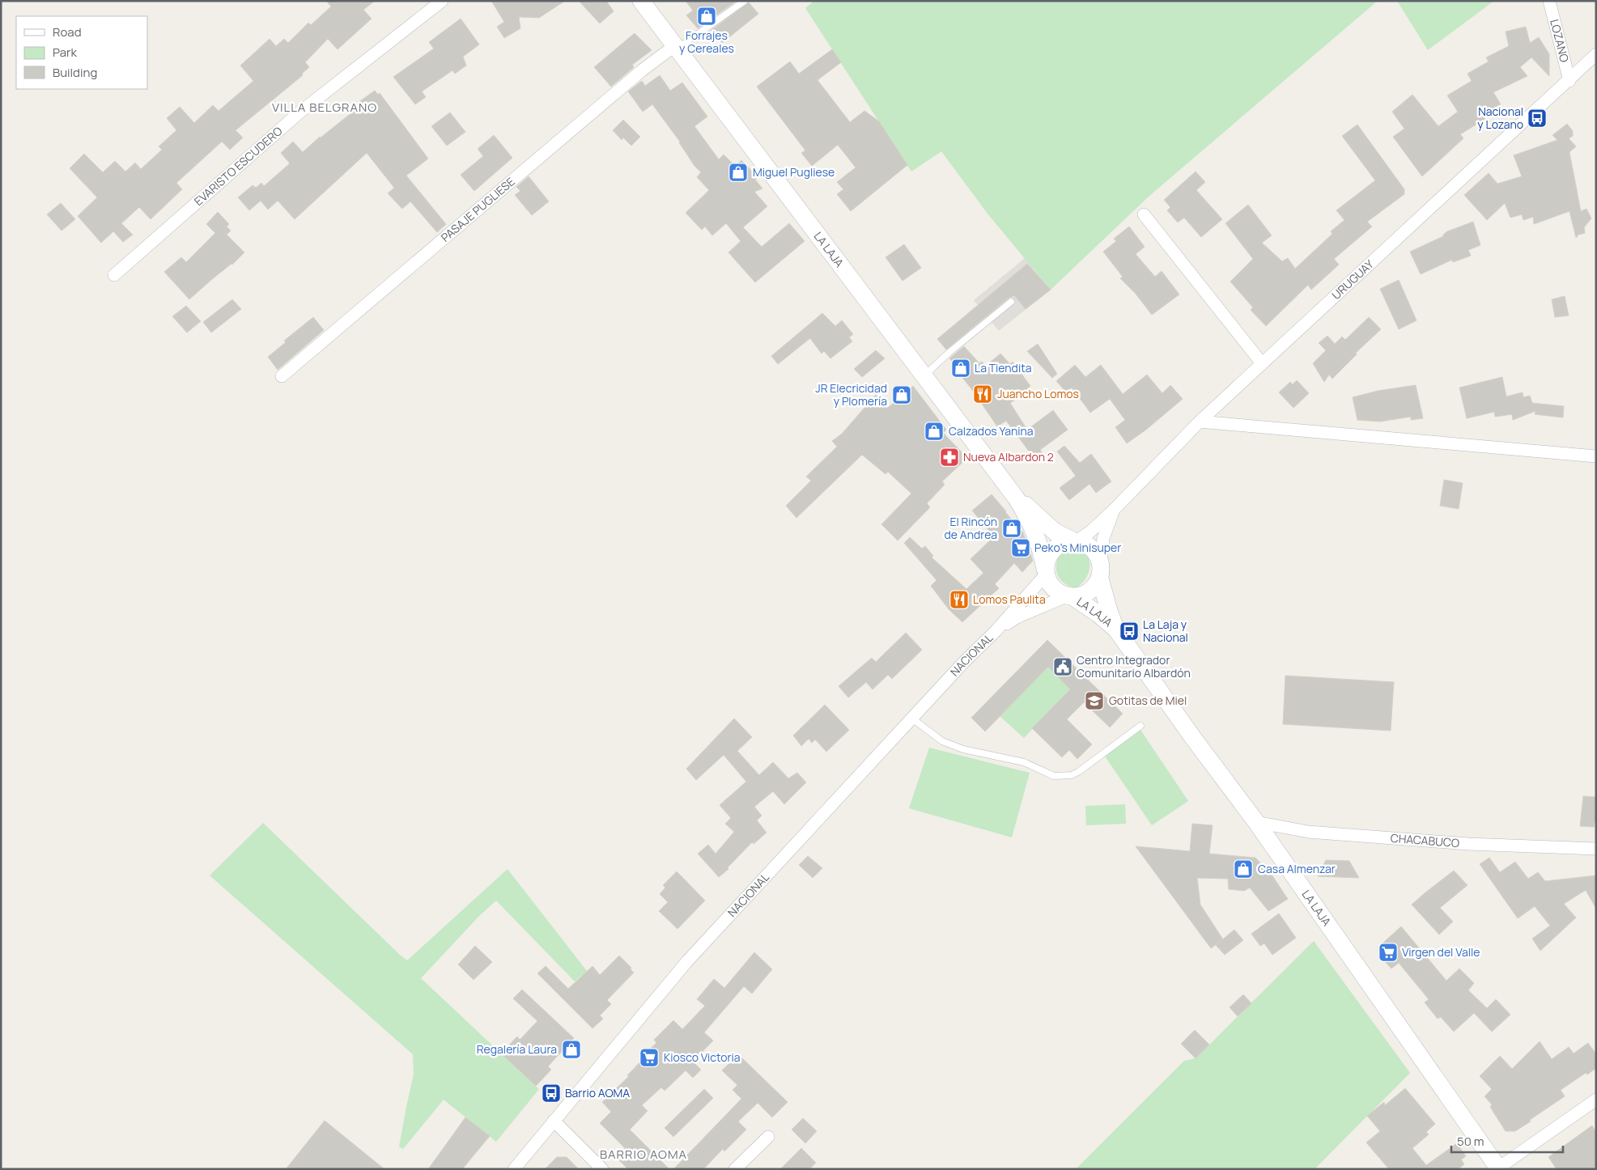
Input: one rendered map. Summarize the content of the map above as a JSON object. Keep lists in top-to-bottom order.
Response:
{
  "streets": {
    "main road": ["LA LAJA"],
    "street": [
      "LOZANO",
      "EVARISTO ESCUDERO",
      "PASAJE PUGLIESE",
      "URUGUAY",
      "NACIONAL",
      "CHACABUCO"
    ]
  },
  "crossings": [
    ["LOZANO", "URUGUAY"],
    ["PASAJE PUGLIESE", "LA LAJA"],
    ["LA LAJA", "URUGUAY"],
    ["LA LAJA", "NACIONAL"],
    ["LA LAJA", "CHACABUCO"],
    ["URUGUAY", "NACIONAL"]
  ],
  "districts": ["VILLA BELGRANO", "BARRIO AOMA"],
  "places": {
    "shop": [
      "Forrajes y Cereales",
      "Miguel Pugliese",
      "La Tiendita",
      "JR Elecricidad y Plomería",
      "Calzados Yanina",
      "El Rincón de Andrea",
      "Casa Almenzar",
      "Regalería Laura"
    ],
    "bus stop": ["Nacional y Lozano", "La Laja y Nacional", "Barrio AOMA"],
    "restaurant": ["Juancho Lomos", "Lomos Paulita"],
    "pharmacy": ["Nueva Albardon 2"],
    "supermarket": ["Peko's Minisuper", "Virgen del Valle", "Kiosco Victoria"],
    "public building": ["Centro Integrador Comunitario Albardón"],
    "school or university": ["Gotitas de Miel"]
  },
  "legend": ["Road", "Park", "Building"],
  "scale_bar": "50 m"
}
